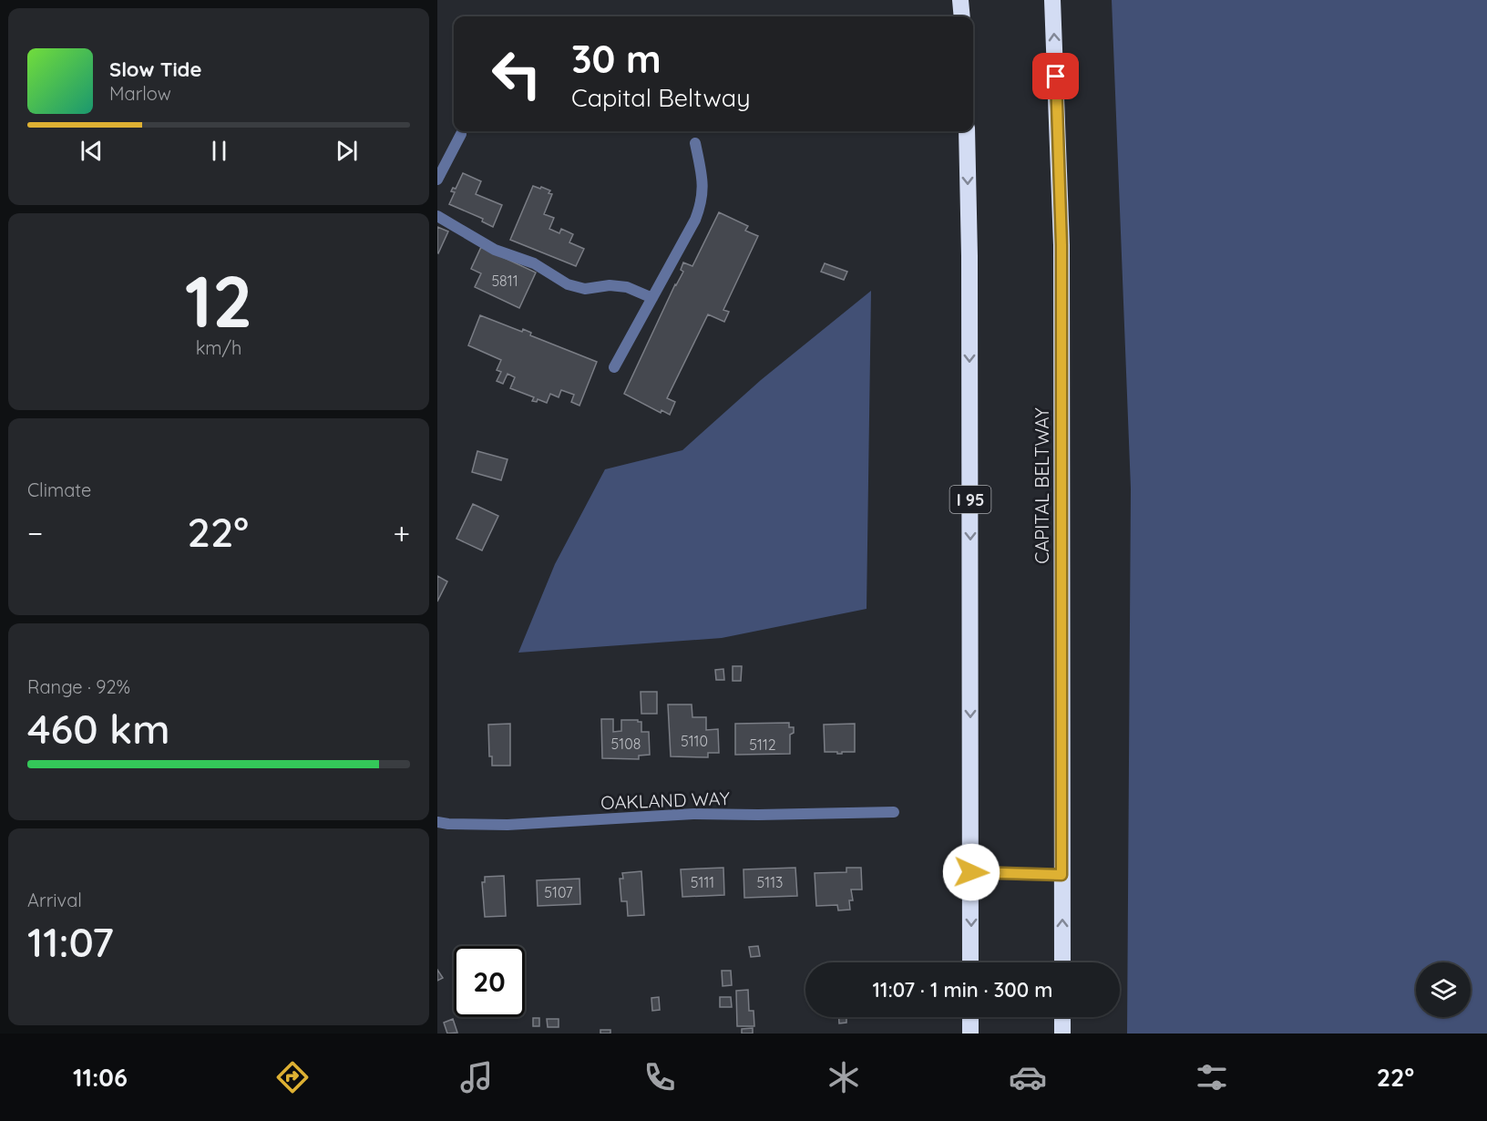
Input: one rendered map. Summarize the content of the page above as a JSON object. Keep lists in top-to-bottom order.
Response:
{
  "streets": {
    "highway": ["CAPITAL BELTWAY", "I 95"],
    "street": ["OAKLAND WAY"]
  },
  "house_numbers": [
    "5811",
    "5110",
    "5108",
    "5112",
    "5111",
    "5113",
    "5107"
  ],
  "page": {
    "turn": ["30 m", "Capital Beltway"],
    "song": ["Slow Tide", "Marlow"],
    "tile": [
      ["12", "km/h"],
      "Climate",
      ["Range · 92%", "460 km"],
      ["Arrival", "11:07"]
    ],
    "heat": ["−", "22°", "+"],
    "limit": "20",
    "trip": "11:07 · 1 min · 300 m",
    "tabs": ["11:06", "22°"]
  }
}
